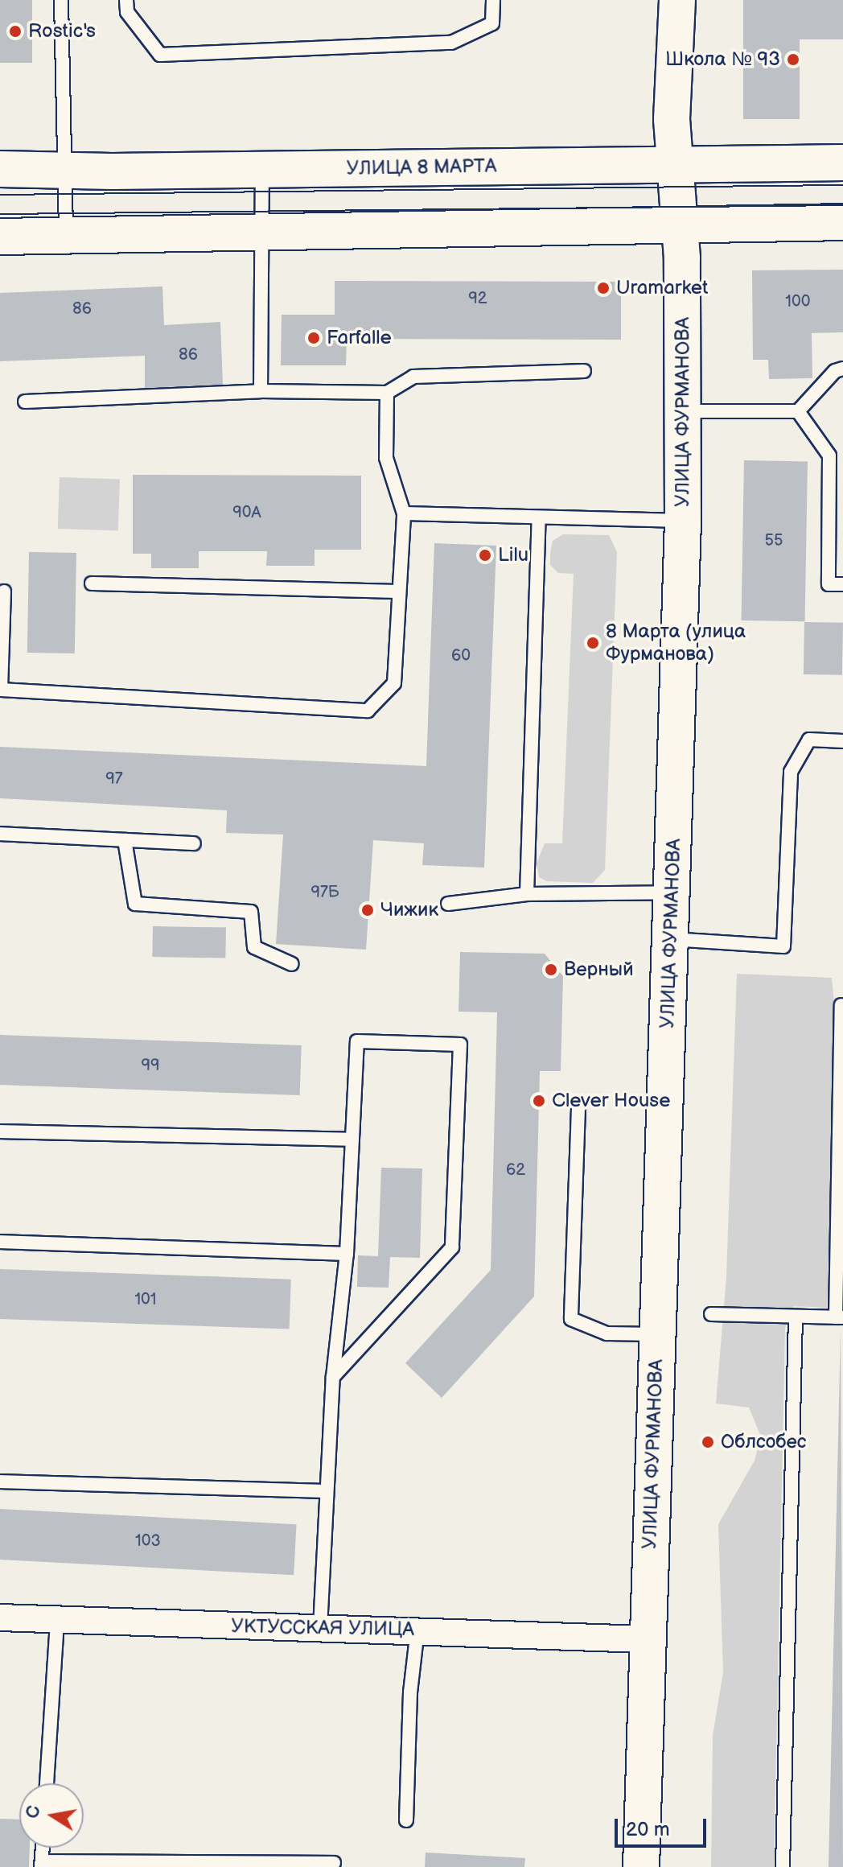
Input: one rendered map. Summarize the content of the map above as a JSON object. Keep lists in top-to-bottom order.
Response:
{
  "streets": {
    "main road": ["УЛИЦА 8 МАРТА", "УЛИЦА ФУРМАНОВА"],
    "street": ["УКТУССКАЯ УЛИЦА"]
  },
  "crossings": [
    ["УЛИЦА 8 МАРТА", "УЛИЦА ФУРМАНОВА"],
    ["УЛИЦА ФУРМАНОВА", "УКТУССКАЯ УЛИЦА"]
  ],
  "places": [
    "Rostic's",
    "Школа № 93",
    "Uramarket",
    "Farfalle",
    "Lilu",
    "8 Марта (улица Фурманова)",
    "Чижик",
    "Верный",
    "Clever House",
    "Облсобес"
  ],
  "house_numbers": [
    "92",
    "100",
    "86",
    "86",
    "90А",
    "55",
    "60",
    "97",
    "97Б",
    "99",
    "62",
    "101",
    "103"
  ],
  "scale_bar": "20 m",
  "north": "left"
}
